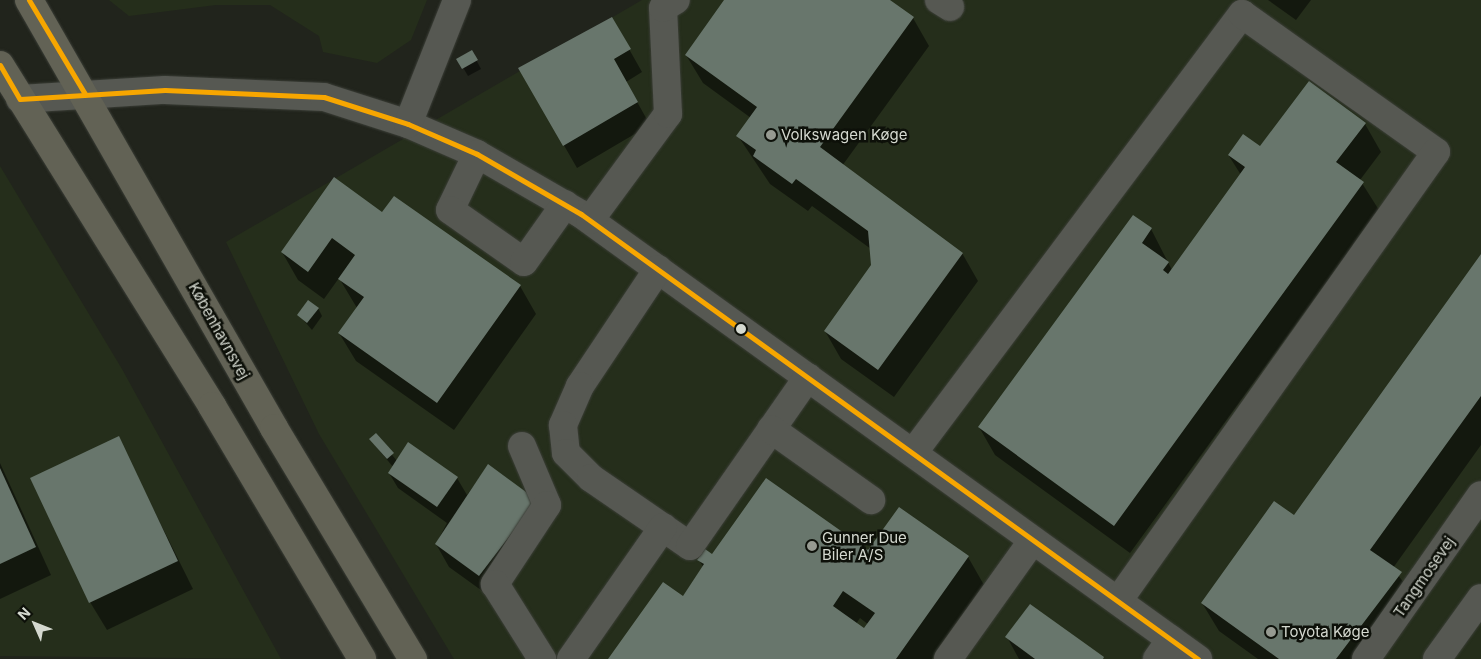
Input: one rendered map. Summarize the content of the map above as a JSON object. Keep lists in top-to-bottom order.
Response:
{
  "streets": {
    "main road": ["Københavnsvej"],
    "street": ["Tangmosevej"]
  },
  "places": ["Volkswagen Køge", "Gunner Due Biler A/S", "Toyota Køge"],
  "north": "top left"
}
